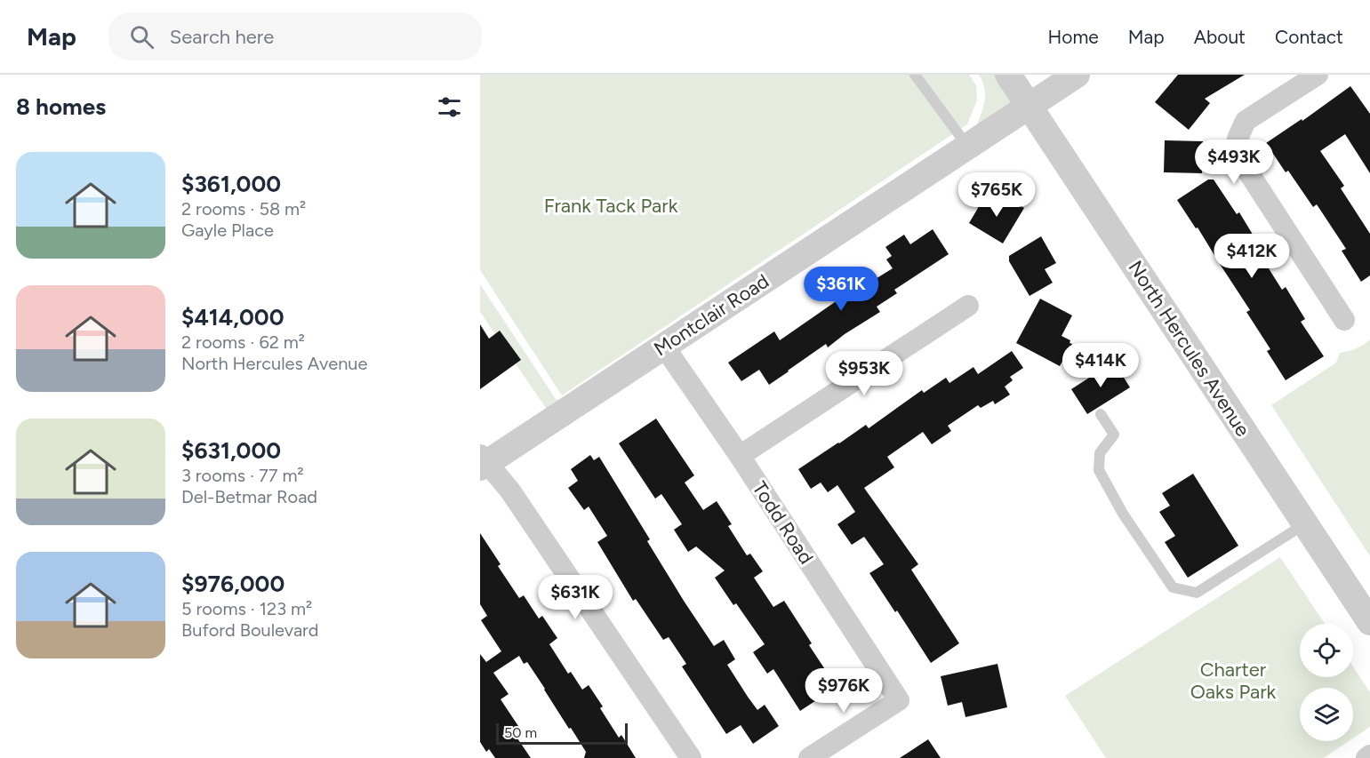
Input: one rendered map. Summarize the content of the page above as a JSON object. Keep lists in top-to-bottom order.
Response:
{
  "streets": {
    "street": ["Montclair Road", "North Hercules Avenue", "Todd Road"]
  },
  "crossings": [
    ["Montclair Road", "North Hercules Avenue"],
    ["Montclair Road", "Todd Road"]
  ],
  "parks": ["Frank Tack Park", "Charter Oaks Park"],
  "scale_bar": "50 m",
  "page": {
    "header": "Map",
    "search": "Search here",
    "nav": [
      "Home",
      "Map",
      "About",
      "Contact"
    ],
    "heading": "8 homes",
    "list": [
      {
        "name": "$361,000",
        "note": "2 rooms · 58 m² · Gayle Place"
      },
      {
        "name": "$414,000",
        "note": "2 rooms · 62 m² · North Hercules Avenue"
      },
      {
        "name": "$631,000",
        "note": "3 rooms · 77 m² · Del-Betmar Road"
      },
      {
        "name": "$976,000",
        "note": "5 rooms · 123 m² · Buford Boulevard"
      }
    ],
    "price": [
      "$493K",
      "$765K",
      "$412K",
      "$361K",
      "$414K",
      "$953K",
      "$631K",
      "$976K"
    ],
    "scale": "50 m"
  }
}
